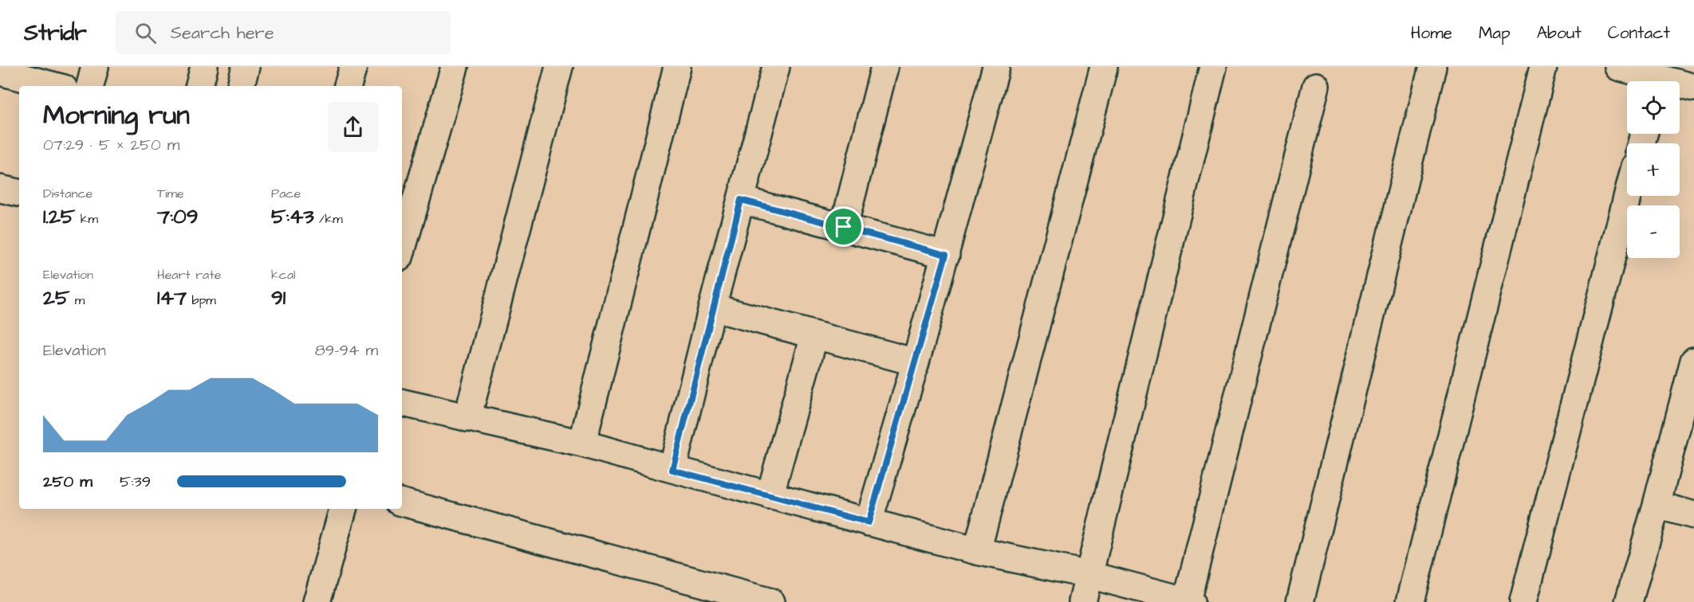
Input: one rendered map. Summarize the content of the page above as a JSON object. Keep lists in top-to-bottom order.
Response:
{
  "page": {
    "header": "Stridr",
    "search": "Search here",
    "nav": [
      "Home",
      "Map",
      "About",
      "Contact"
    ],
    "map_buttons": ["+", "−"],
    "heading": ["Morning run", "07:29 · 5 × 250 m"],
    "stats": [
      ["Distance", "1.25 km"],
      ["Time", "7:09"],
      ["Pace", "5:43 /km"],
      ["Elevation", "25 m"],
      ["Heart rate", "147 bpm"],
      ["kcal", "91"]
    ],
    "chart": ["Elevation", "89–94 m"],
    "list": [
      {
        "name": "250 m",
        "note": "5:39"
      }
    ]
  }
}
